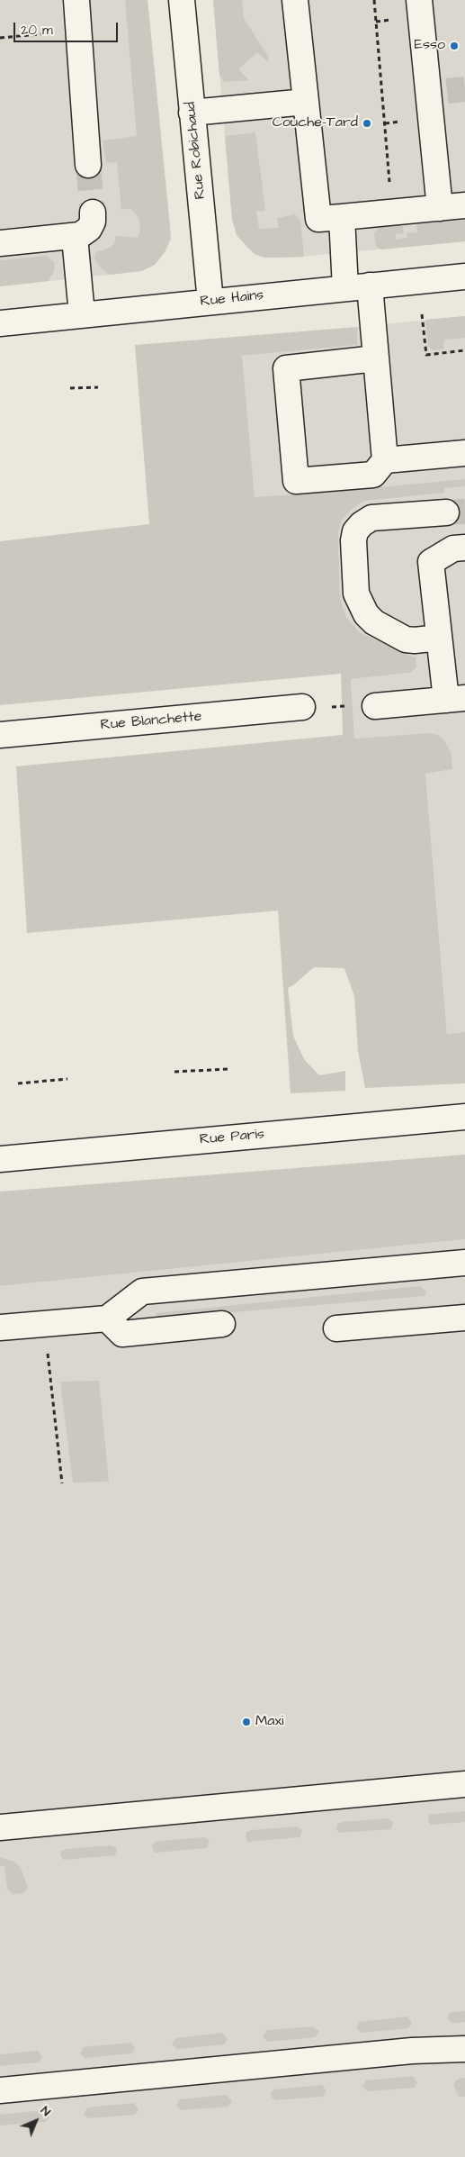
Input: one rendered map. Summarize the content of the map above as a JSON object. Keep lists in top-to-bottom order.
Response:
{
  "streets": {
    "street": [
      "Rue Robichaud",
      "Rue Hains",
      "Rue Blanchette",
      "Rue Paris"
    ]
  },
  "crossings": [
    ["Rue Robichaud", "Rue Hains"]
  ],
  "places": ["Esso", "Couche-Tard", "Maxi"],
  "scale_bar": "20 m",
  "north": "top right"
}
